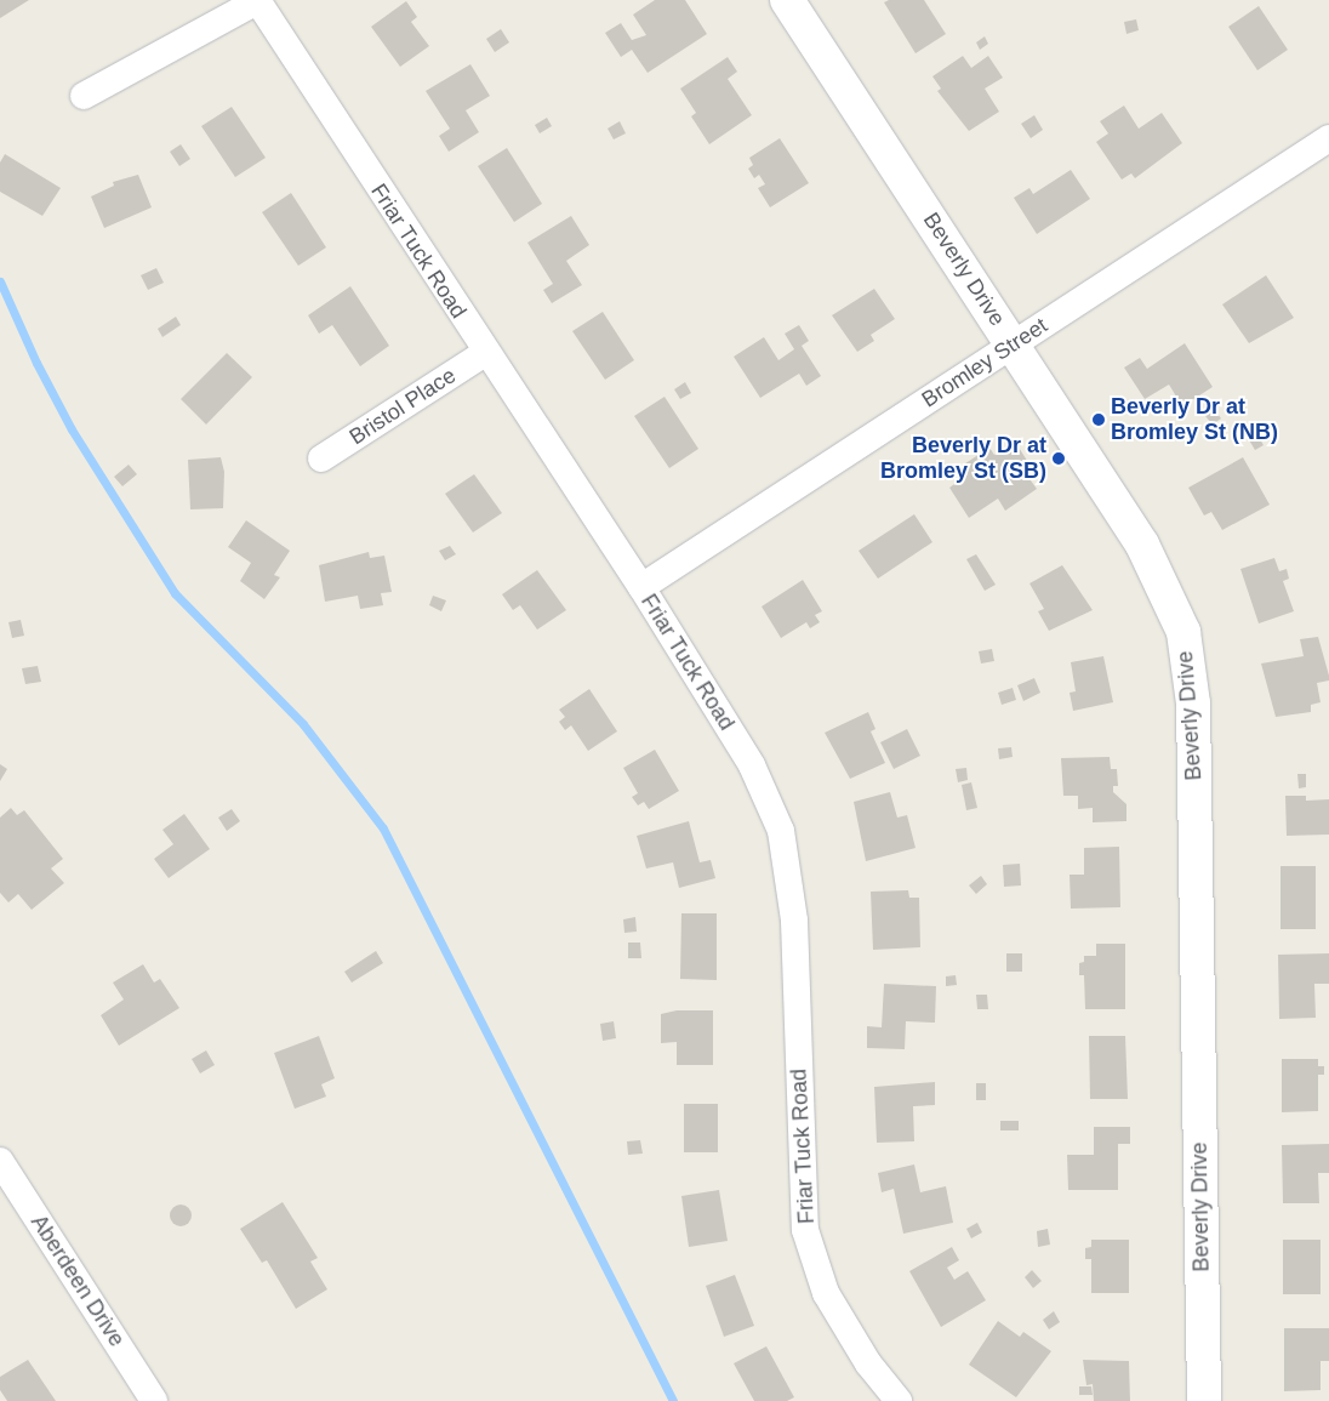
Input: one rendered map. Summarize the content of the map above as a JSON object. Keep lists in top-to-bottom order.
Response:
{
  "streets": {
    "street": [
      "Friar Tuck Road",
      "Beverly Drive",
      "Bromley Street",
      "Bristol Place",
      "Aberdeen Drive"
    ]
  },
  "crossings": [
    ["Friar Tuck Road", "Bromley Street"],
    ["Friar Tuck Road", "Bristol Place"],
    ["Beverly Drive", "Bromley Street"]
  ],
  "places": ["Beverly Dr at Bromley St (NB)", "Beverly Dr at Bromley St (SB)"]
}
